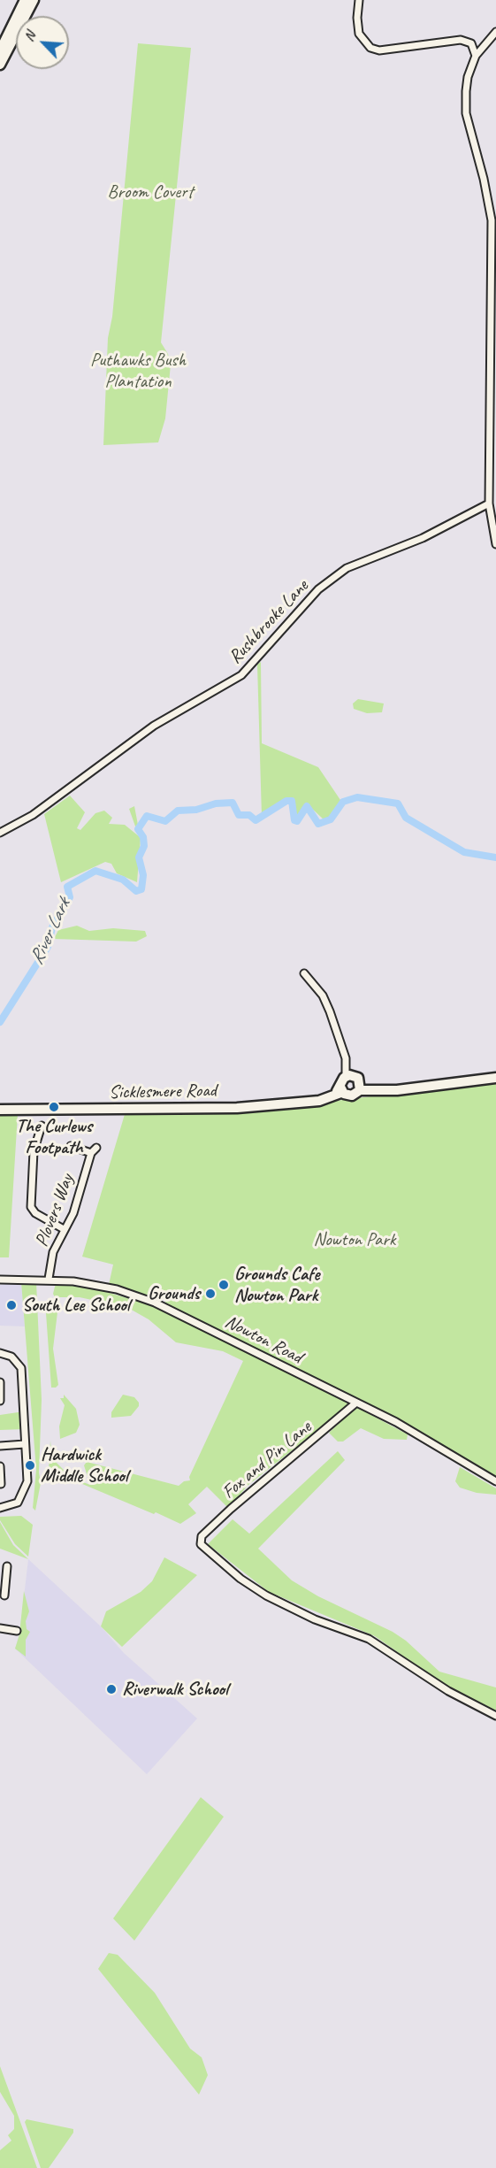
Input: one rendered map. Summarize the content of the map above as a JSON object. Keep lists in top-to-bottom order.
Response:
{
  "streets": {
    "highway": ["Sicklesmere Road"],
    "street": [
      "Rushbrooke Lane",
      "Plovers Way",
      "Nowton Road",
      "Fox and Pin Lane"
    ]
  },
  "crossings": [
    ["Plovers Way", "Nowton Road"],
    ["Nowton Road", "Fox and Pin Lane"]
  ],
  "water": ["River Lark"],
  "parks": ["Broom Covert", "Puthawks Bush Plantation", "Nowton Park"],
  "places": [
    "The Curlews Footpath",
    "Grounds Cafe Nowton Park",
    "Grounds",
    "South Lee School",
    "Hardwick Middle School",
    "Riverwalk School"
  ],
  "north": "top left"
}
